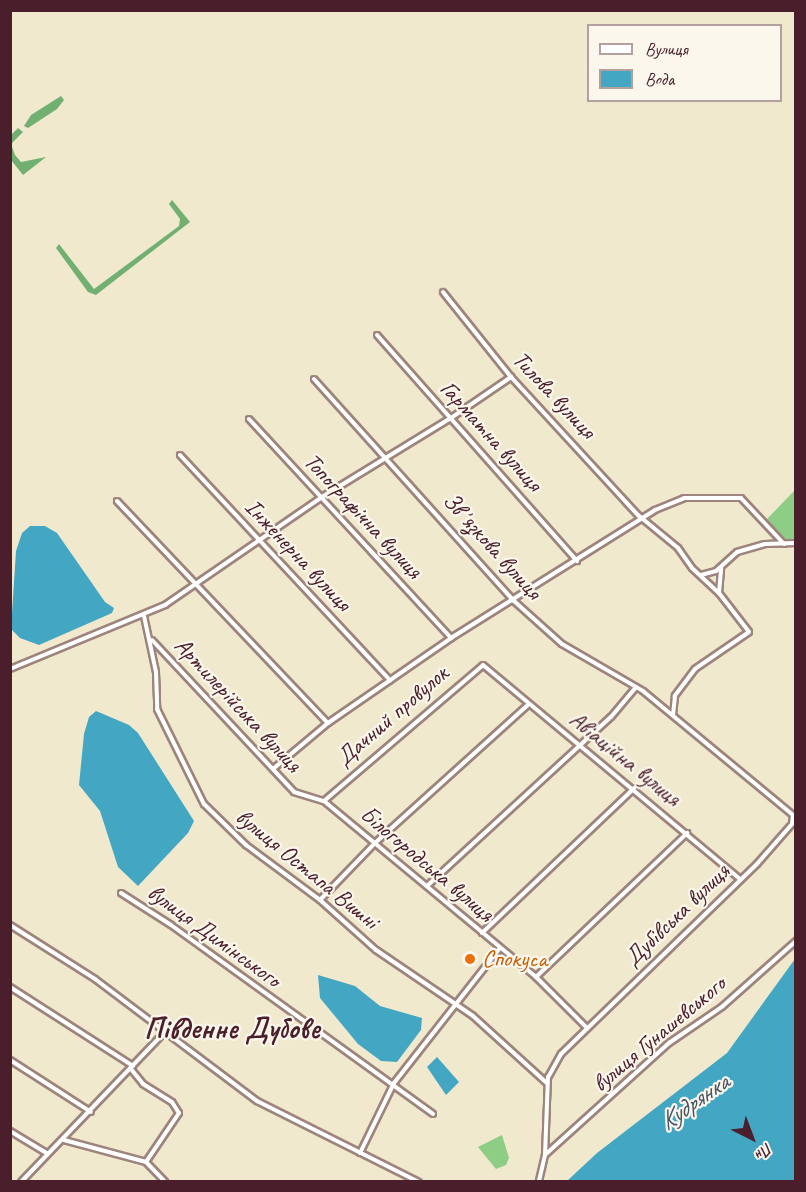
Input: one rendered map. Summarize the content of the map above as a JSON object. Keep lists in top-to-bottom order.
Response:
{
  "streets": {
    "street": [
      "Тилова вулиця",
      "Гарматна вулиця",
      "Топографічна вулиця",
      "Звʼязкова вулиця",
      "Інженерна вулиця",
      "Артилерійська вулиця",
      "Дачний провулок",
      "Авіаційна вулиця",
      "Білогородська вулиця",
      "вулиця Остапа Вишні",
      "Дубівська вулиця",
      "вулиця Димінського",
      "вулиця Гунашевського"
    ]
  },
  "crossings": [
    ["Тилова вулиця", "Дубівська вулиця"],
    ["Звʼязкова вулиця", "Дубівська вулиця"],
    ["Артилерійська вулиця", "Дачний провулок"],
    ["Артилерійська вулиця", "Білогородська вулиця"],
    ["Артилерійська вулиця", "вулиця Остапа Вишні"],
    ["Дачний провулок", "Авіаційна вулиця"],
    ["Дачний провулок", "Білогородська вулиця"],
    ["Авіаційна вулиця", "Дубівська вулиця"],
    ["Білогородська вулиця", "Дубівська вулиця"],
    ["вулиця Остапа Вишні", "Дубівська вулиця"],
    ["Дубівська вулиця", "вулиця Гунашевського"]
  ],
  "districts": ["Південне Дубове"],
  "water": ["Кудрянка"],
  "places": ["Спокуса"],
  "legend": ["Вулиця", "Вода"],
  "north": "bottom right"
}
